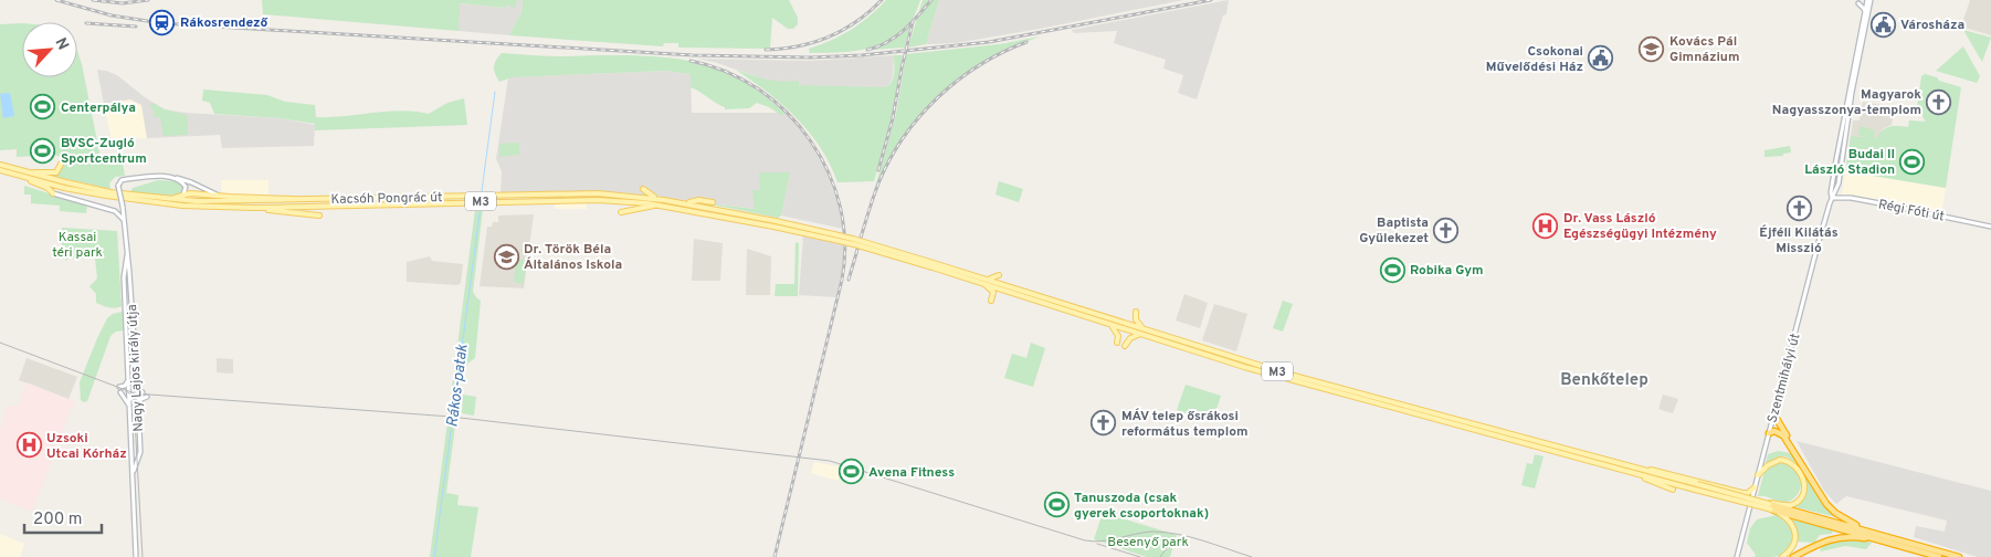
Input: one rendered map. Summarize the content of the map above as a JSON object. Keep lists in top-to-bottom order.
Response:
{
  "streets": {
    "highway": ["M3"],
    "main road": [
      "Kacsóh Pongrác út",
      "Régi Fóti út",
      "Nagy Lajos király útja",
      "Szentmihályi út"
    ]
  },
  "crossings": [
    ["Kacsóh Pongrác út", "M3"],
    ["Régi Fóti út", "Szentmihályi út"]
  ],
  "districts": ["Benkőtelep"],
  "water": ["Rákos-patak"],
  "parks": ["Kassai téri park", "Besenyő park"],
  "places": {
    "station": ["Rákosrendező"],
    "public building": ["Városháza", "Csokonai Művelődési Ház"],
    "school or university": ["Kovács Pál Gimnázium", "Dr. Török Béla Általános Iskola"],
    "church": [
      "Magyarok Nagyasszonya-templom",
      "Éjféli Kilátás Misszió",
      "Baptista Gyülekezet",
      "MÁV telep ősrákosi református templom"
    ],
    "sports": [
      "Centerpálya",
      "BVSC-Zugló Sportcentrum",
      "Budai II László Stadion",
      "Robika Gym",
      "Avena Fitness",
      "Tanuszoda (csak gyerek csoportoknak)"
    ],
    "hospital": ["Dr. Vass László Egészségügyi Intézmény", "Uzsoki Utcai Kórház"]
  },
  "scale_bar": "200 m",
  "north": "top right"
}
